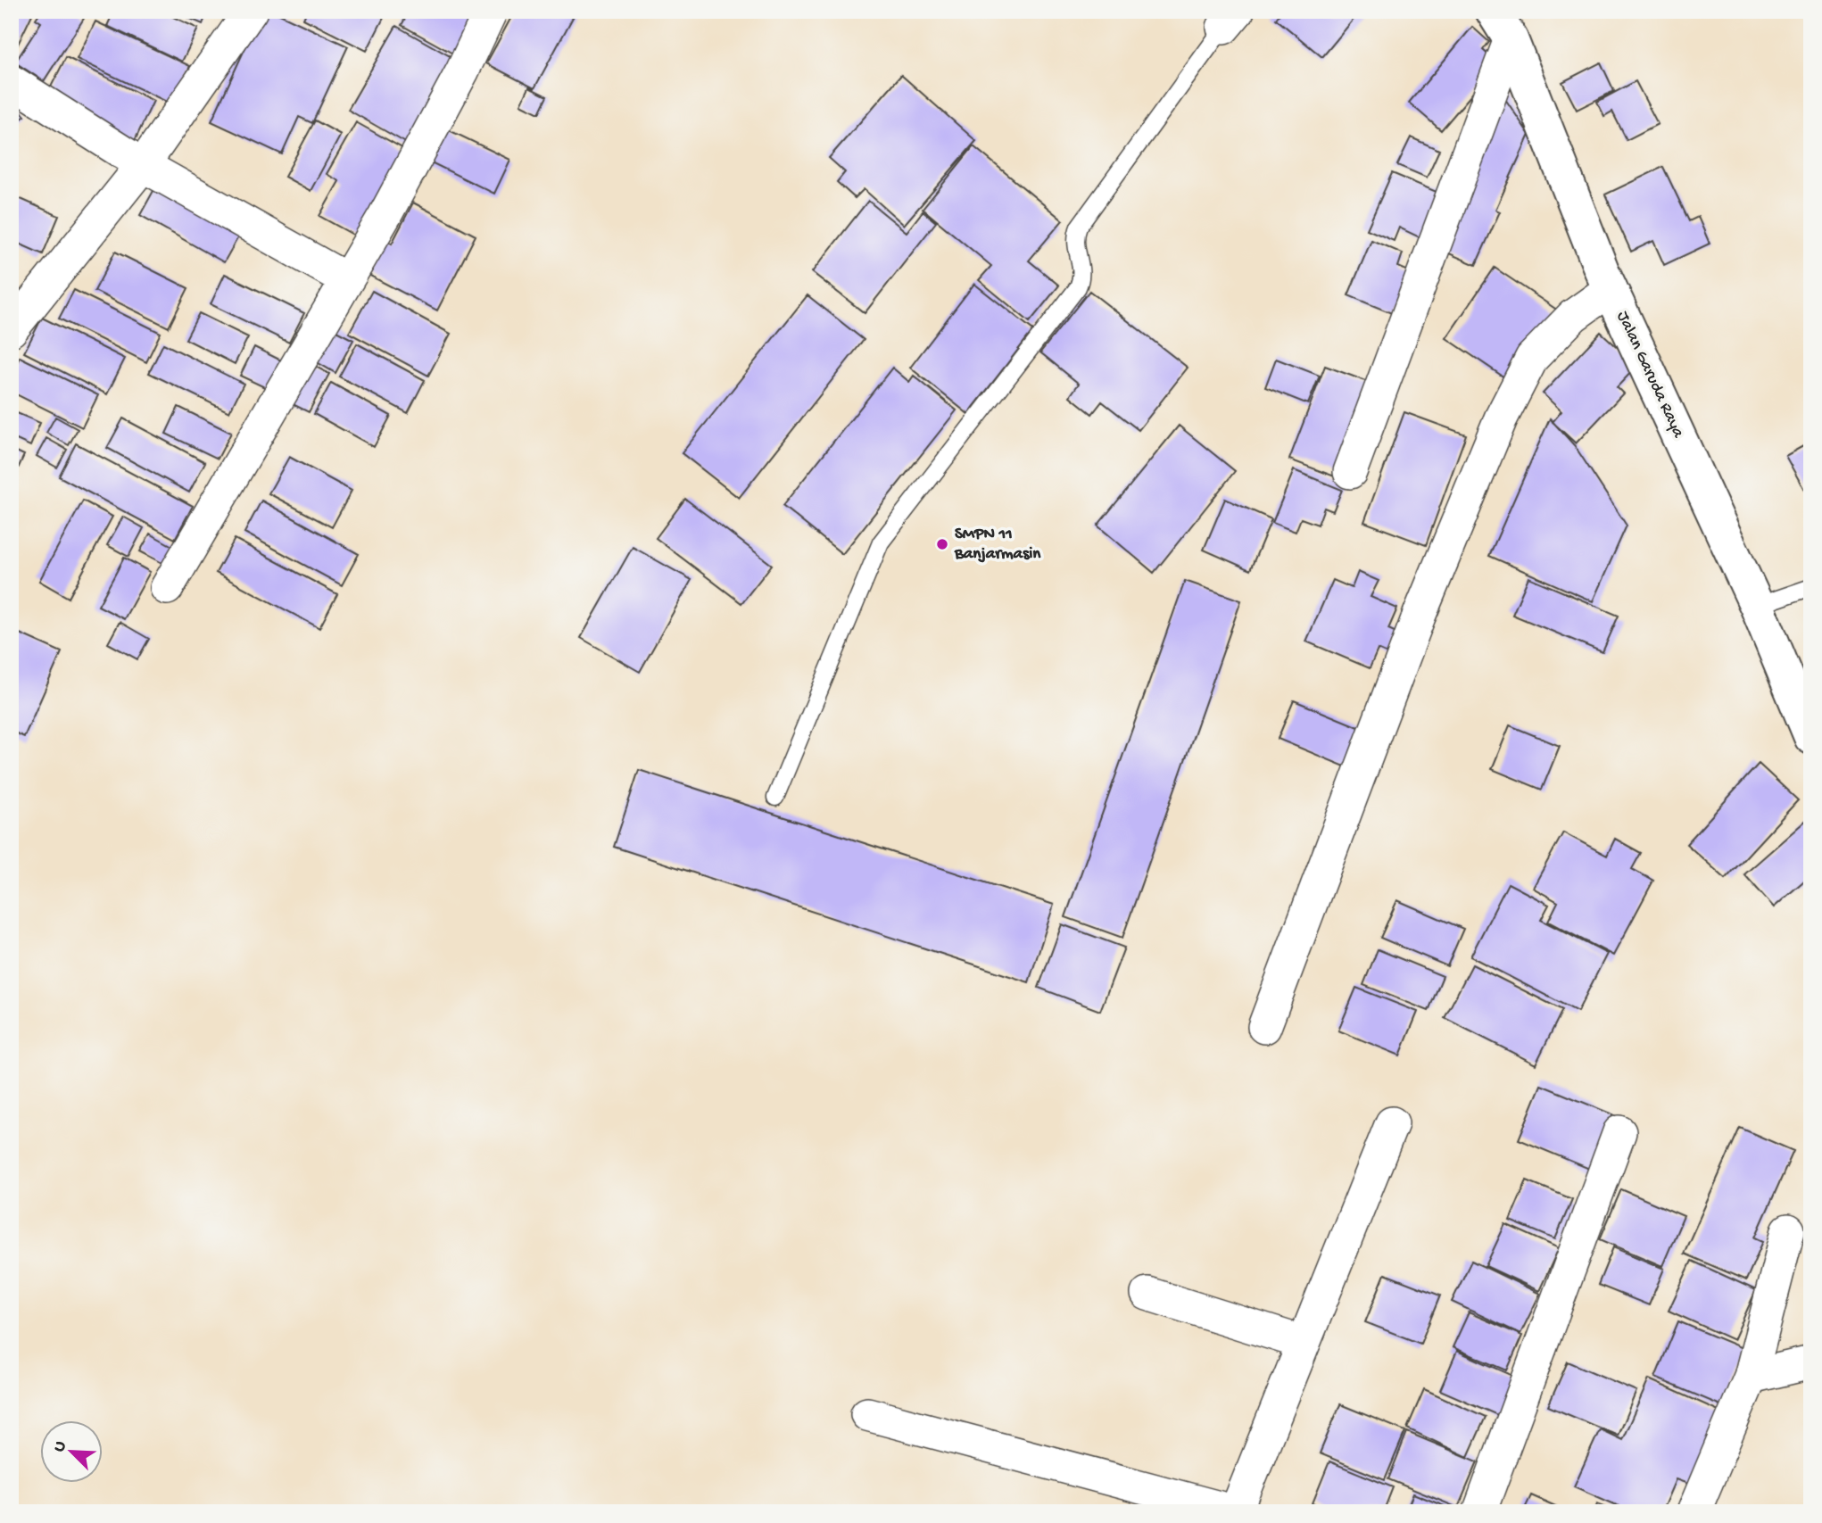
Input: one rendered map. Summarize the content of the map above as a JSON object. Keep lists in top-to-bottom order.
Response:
{
  "streets": {
    "street": ["Jalan Garuda Raya"]
  },
  "places": ["SMPN 11 Banjarmasin"],
  "north": "top left"
}
